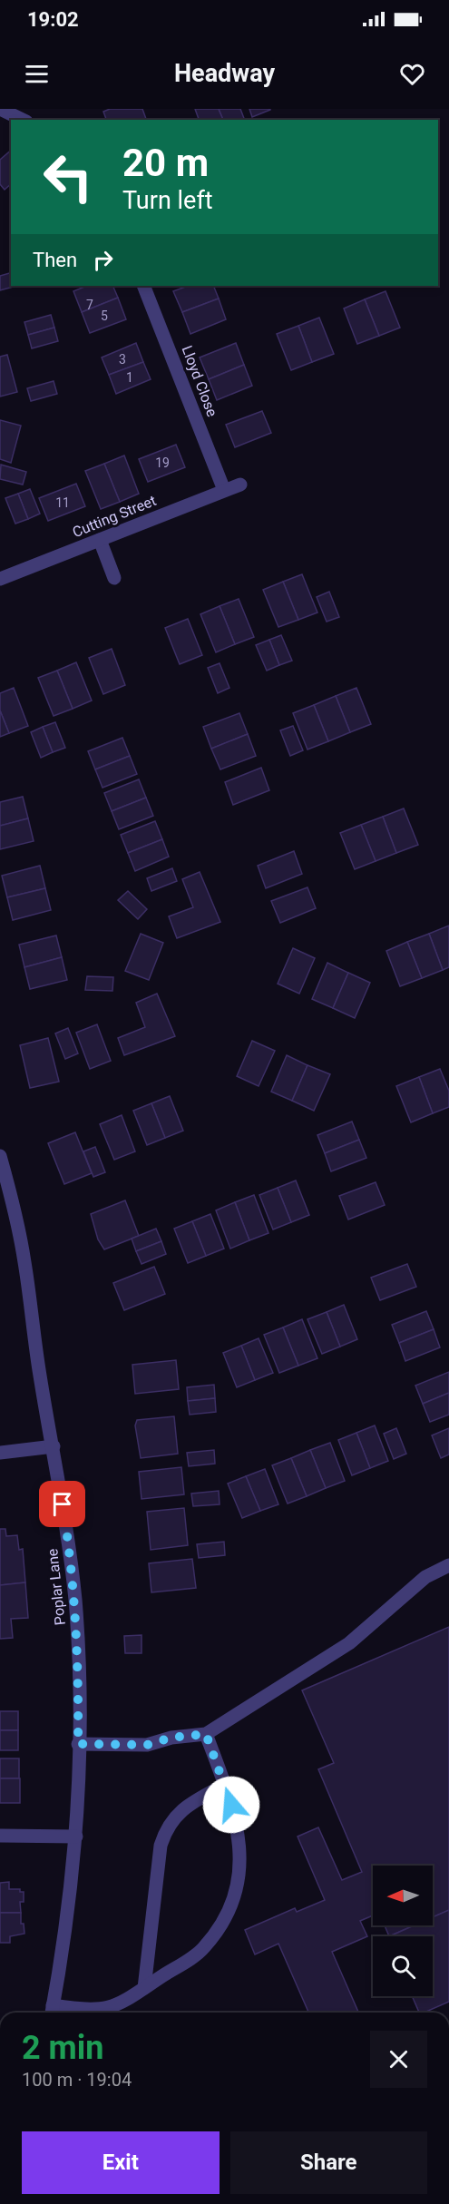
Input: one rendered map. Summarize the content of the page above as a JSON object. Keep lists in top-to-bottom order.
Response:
{
  "streets": {
    "street": ["Lloyd Close", "Cutting Street", "Poplar Lane"]
  },
  "crossings": [
    ["Lloyd Close", "Cutting Street"]
  ],
  "house_numbers": [
    "7",
    "5",
    "3",
    "1",
    "19",
    "11"
  ],
  "north": "left",
  "page": {
    "status": "19:02",
    "header": "Headway",
    "turn": ["20 m", "Turn left"],
    "then": "Then",
    "heading": ["2 min", "100 m · 19:04"],
    "buttons": ["Exit", "Share"]
  }
}
